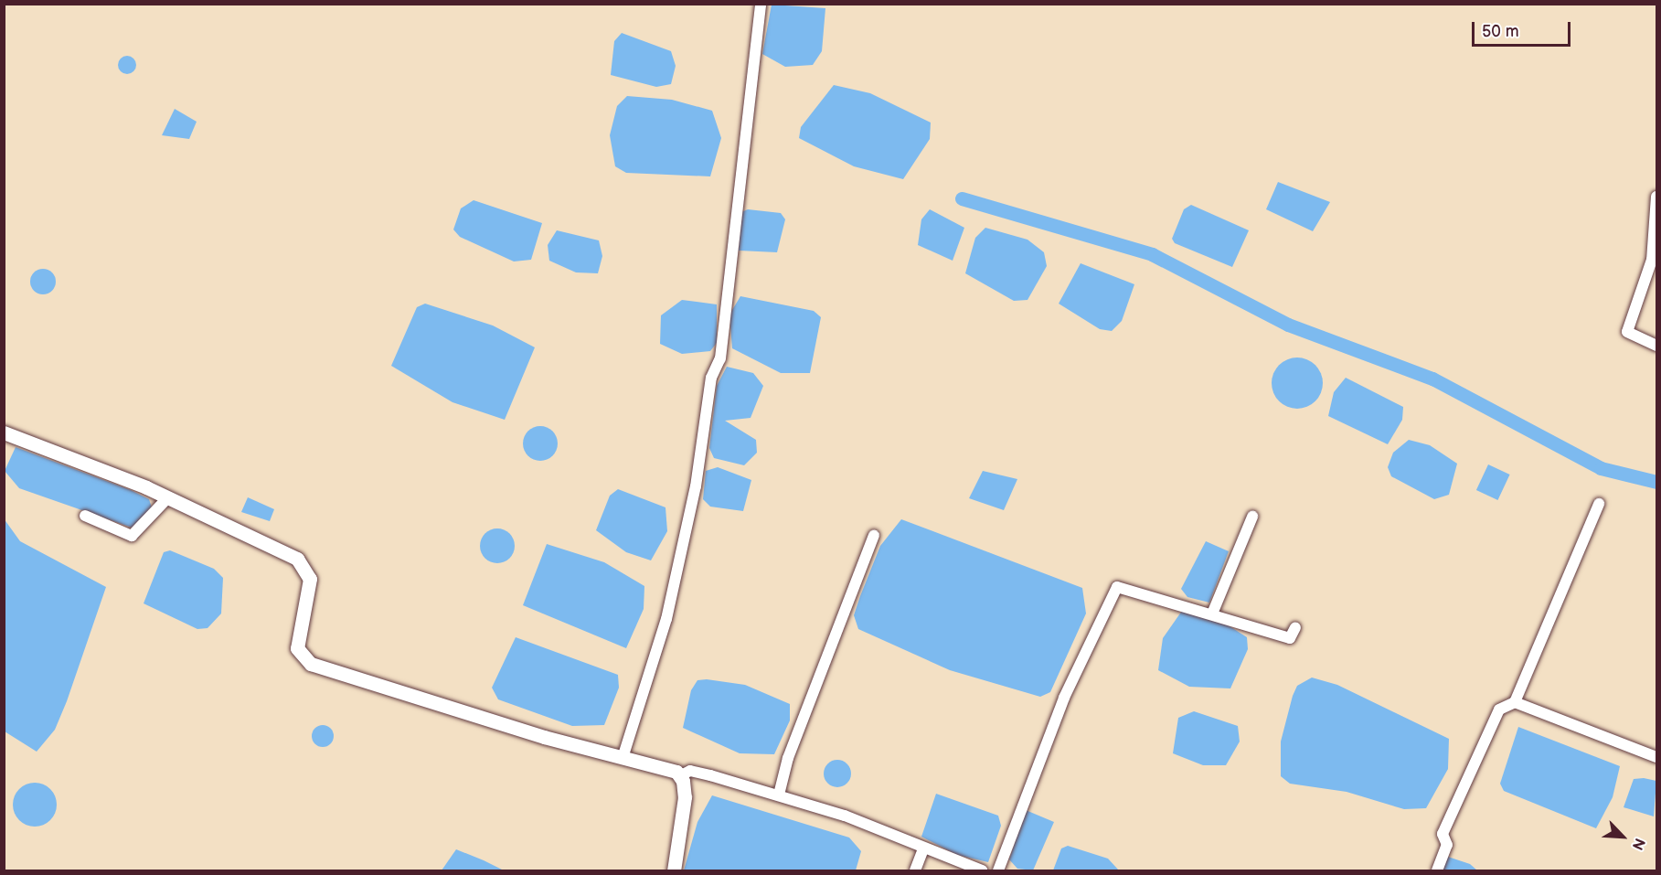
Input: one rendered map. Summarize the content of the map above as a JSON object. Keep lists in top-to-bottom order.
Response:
{
  "scale_bar": "50 m",
  "north": "bottom right"
}
